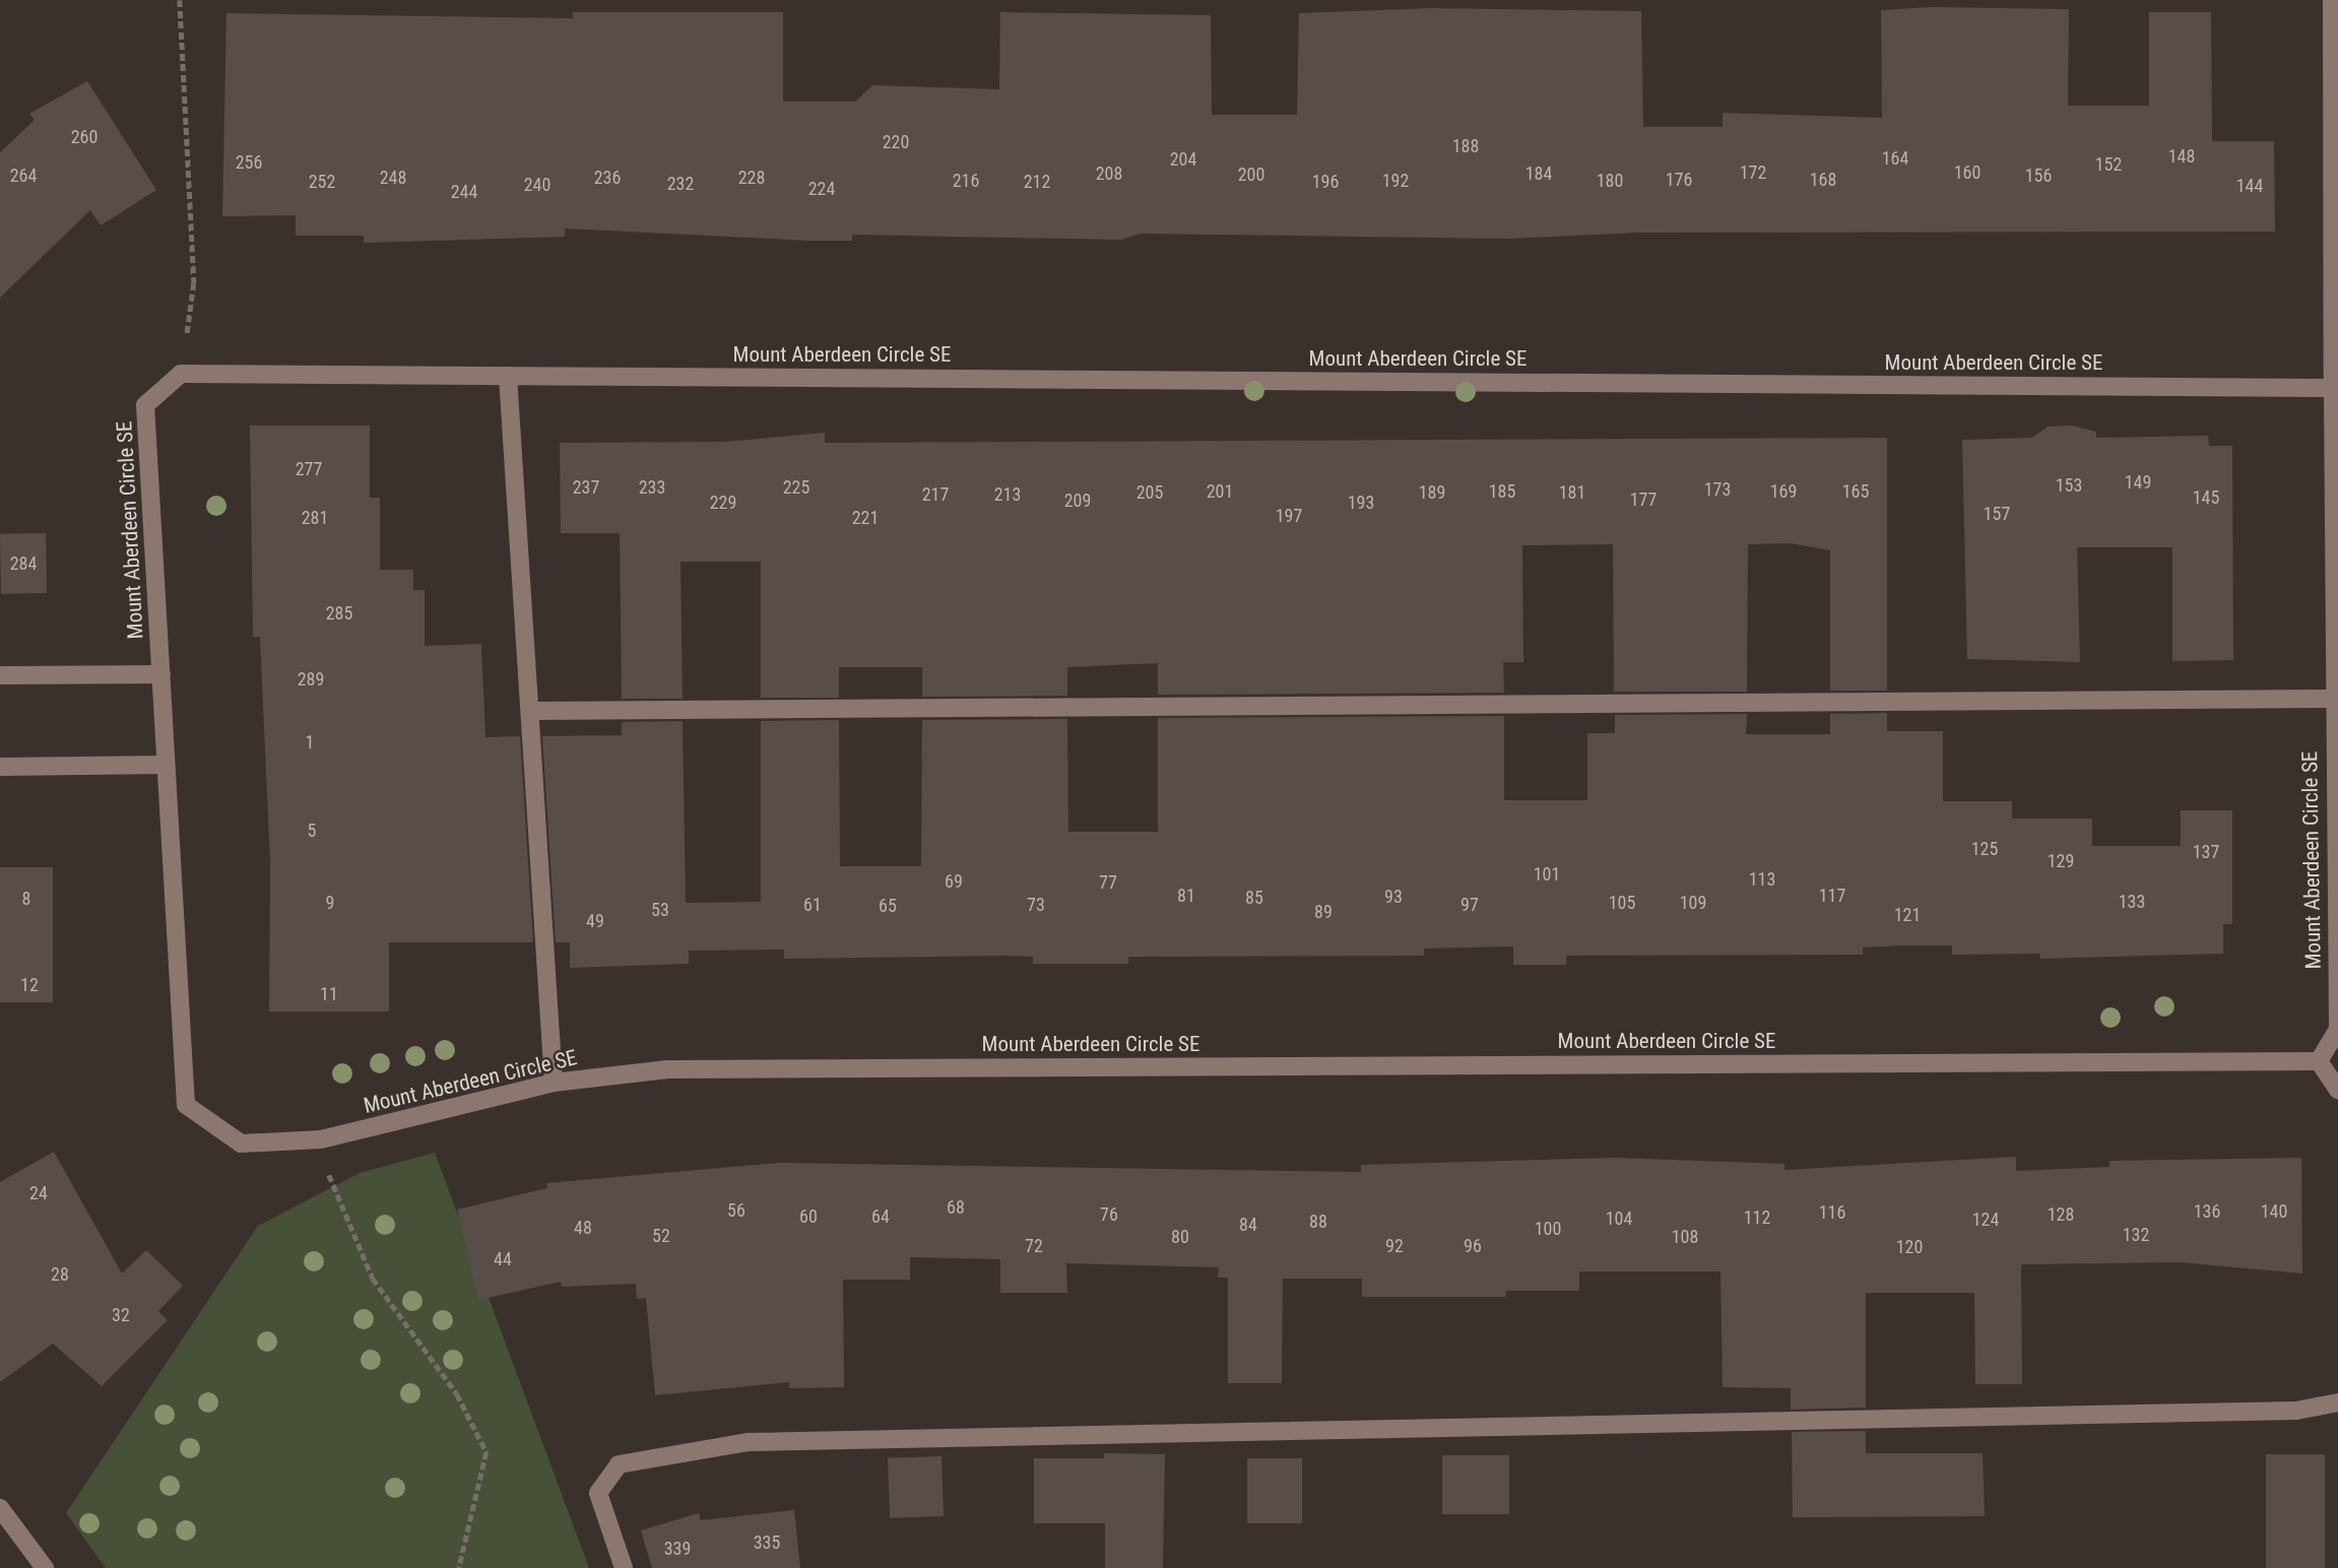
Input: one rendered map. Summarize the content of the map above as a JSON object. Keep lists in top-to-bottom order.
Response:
{
  "streets": {
    "street": ["Mount Aberdeen Circle SE"]
  },
  "house_numbers": [
    "260",
    "220",
    "188",
    "148",
    "164",
    "204",
    "256",
    "152",
    "172",
    "160",
    "208",
    "184",
    "200",
    "264",
    "156",
    "248",
    "236",
    "228",
    "176",
    "168",
    "216",
    "192",
    "180",
    "252",
    "212",
    "196",
    "232",
    "240",
    "144",
    "224",
    "244",
    "277",
    "149",
    "153",
    "237",
    "233",
    "225",
    "173",
    "201",
    "185",
    "169",
    "165",
    "205",
    "189",
    "181",
    "217",
    "213",
    "145",
    "177",
    "209",
    "229",
    "193",
    "157",
    "197",
    "281",
    "221",
    "284",
    "285",
    "289",
    "1",
    "5",
    "125",
    "137",
    "129",
    "101",
    "113",
    "69",
    "77",
    "81",
    "117",
    "93",
    "85",
    "8",
    "133",
    "9",
    "105",
    "109",
    "61",
    "73",
    "97",
    "65",
    "53",
    "89",
    "121",
    "49",
    "12",
    "11",
    "24",
    "68",
    "56",
    "136",
    "140",
    "116",
    "76",
    "128",
    "60",
    "64",
    "112",
    "104",
    "124",
    "88",
    "84",
    "48",
    "100",
    "132",
    "52",
    "80",
    "108",
    "72",
    "92",
    "96",
    "120",
    "44",
    "28",
    "32",
    "335",
    "339"
  ]
}
